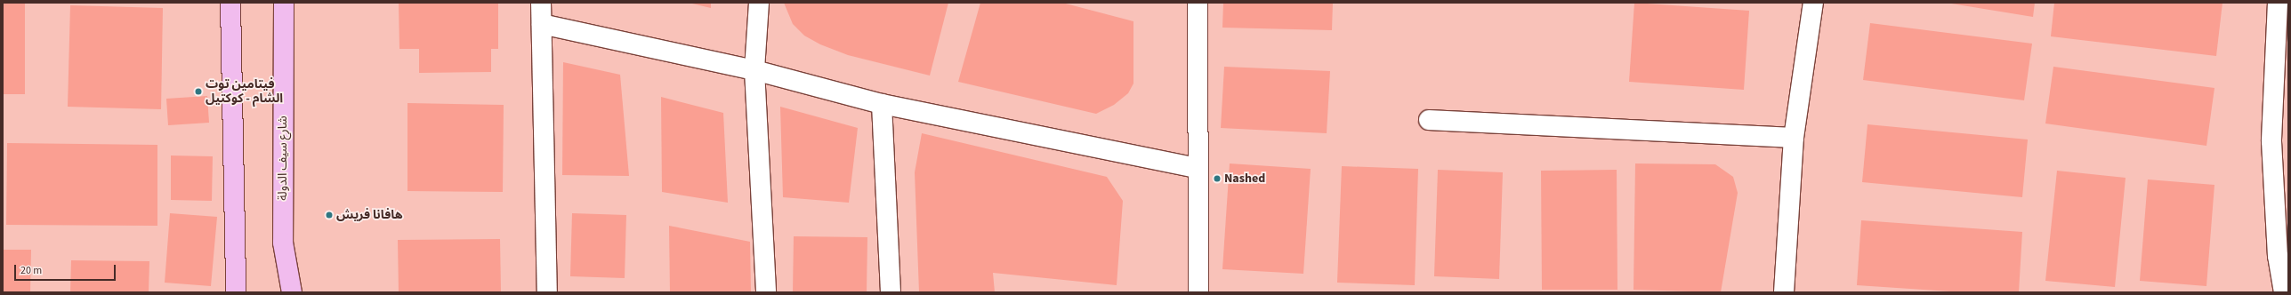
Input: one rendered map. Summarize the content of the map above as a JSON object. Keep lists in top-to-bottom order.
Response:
{
  "streets": {
    "main road": ["شارع سيف الدولة"]
  },
  "places": ["فيتامين توت الشام - كوكتيل", "Nashed", "هافانا فريش"],
  "scale_bar": "20 m"
}
